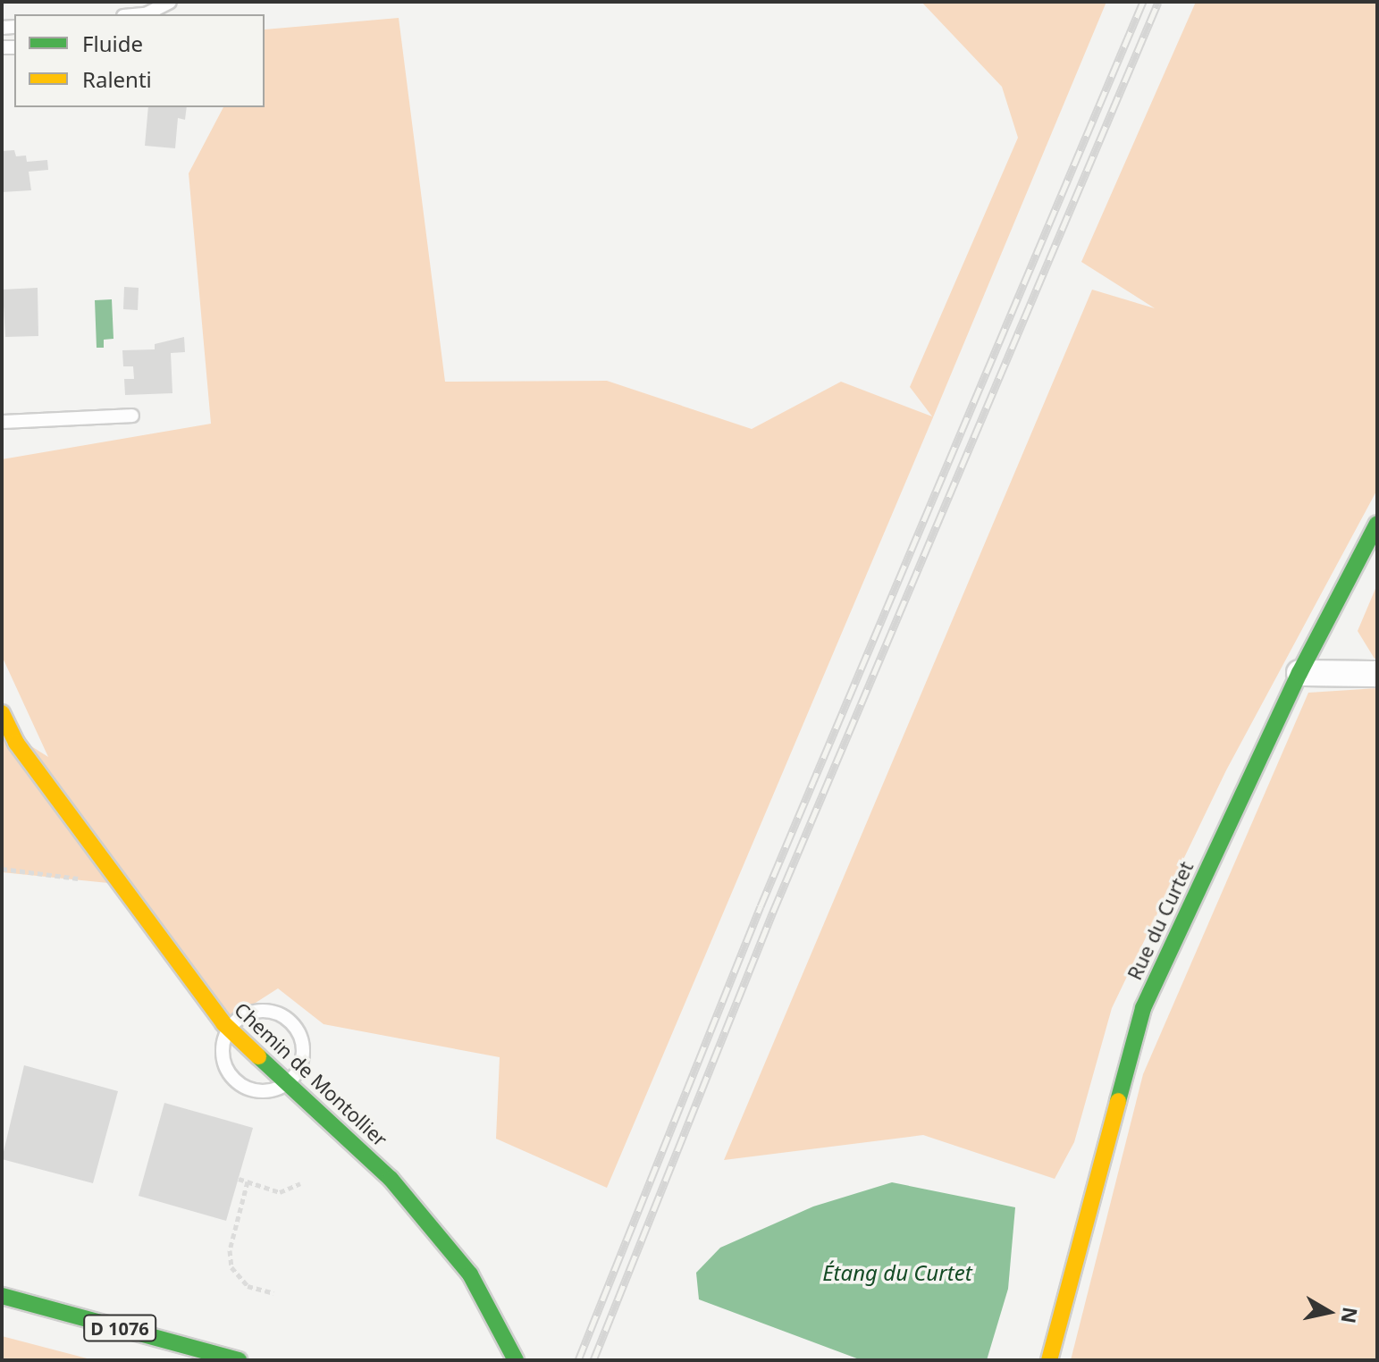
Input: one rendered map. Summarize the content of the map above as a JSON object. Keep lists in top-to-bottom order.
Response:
{
  "streets": {
    "street": ["Rue du Curtet", "Chemin de Montollier", "D 1076"]
  },
  "water": ["Étang du Curtet"],
  "legend": ["Fluide", "Ralenti"],
  "north": "right"
}
